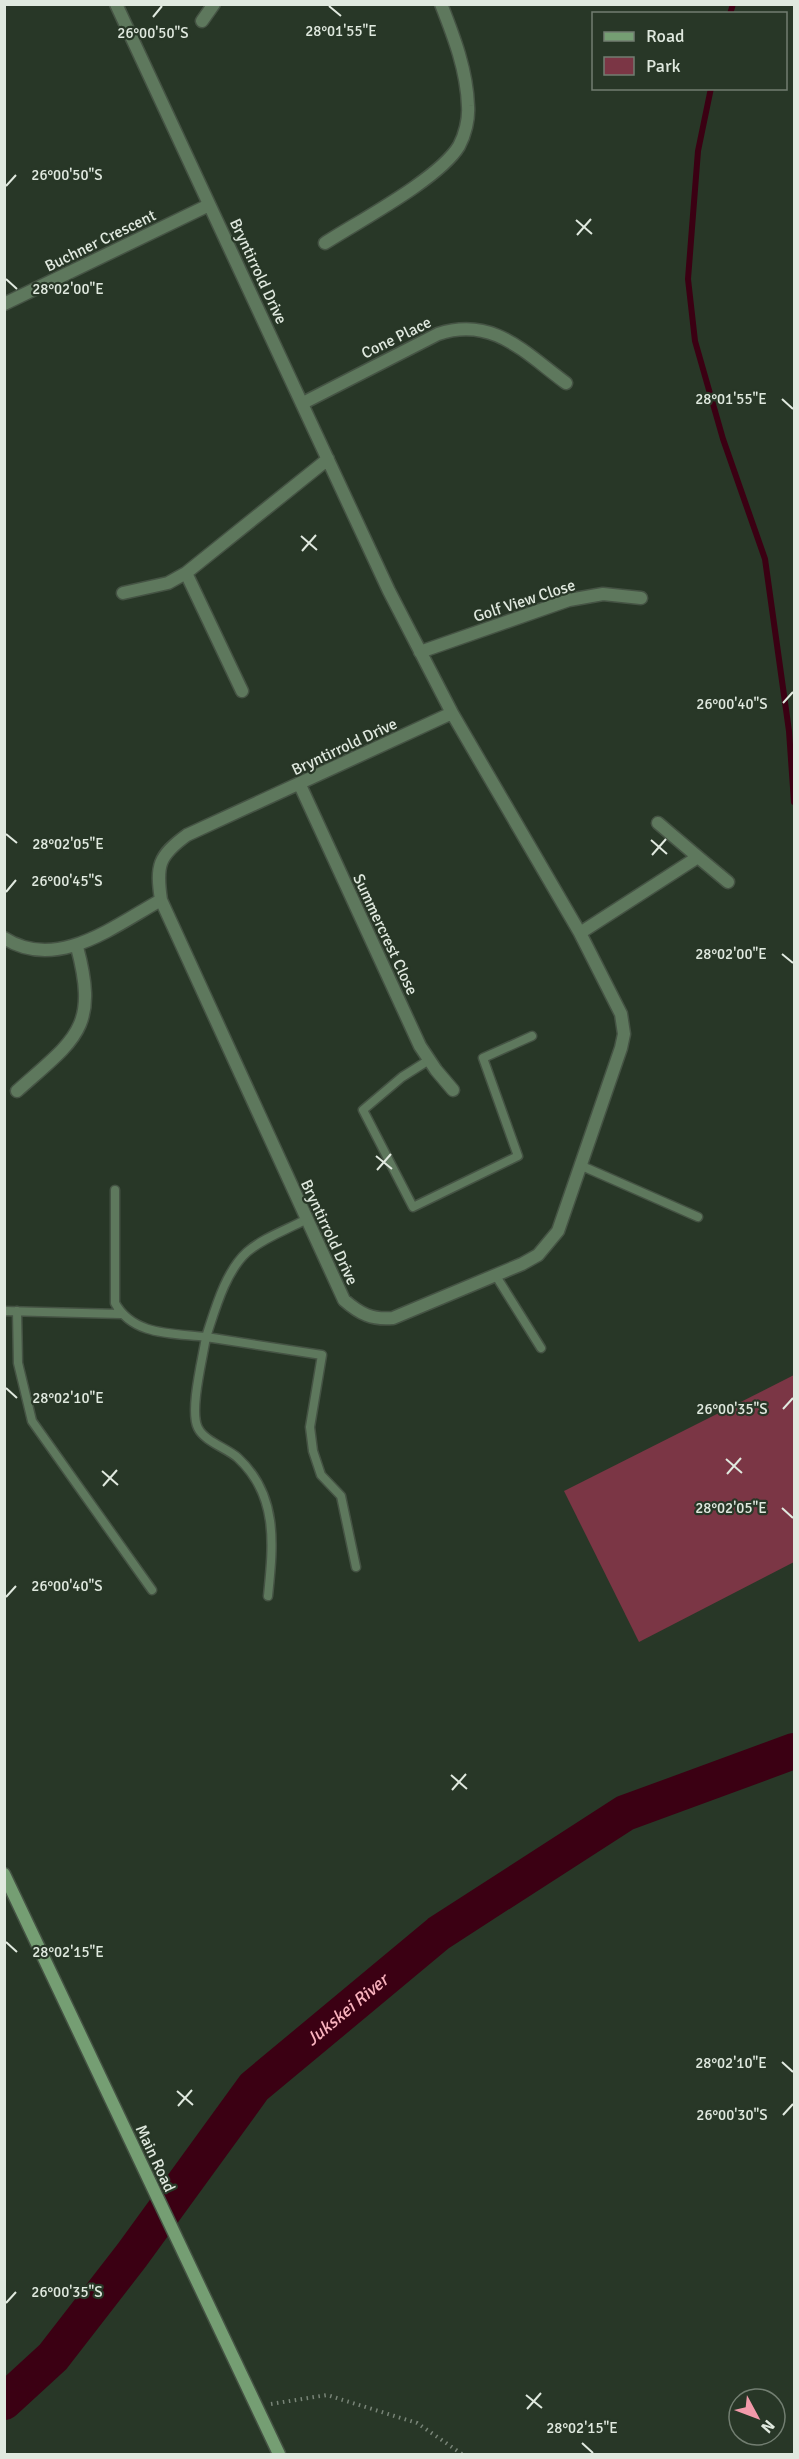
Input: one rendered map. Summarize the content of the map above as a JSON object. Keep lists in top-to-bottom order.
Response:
{
  "streets": {
    "main road": ["Main Road"],
    "street": [
      "Buchner Crescent",
      "Bryntirrold Drive",
      "Cone Place",
      "Golf View Close",
      "Summercrest Close"
    ]
  },
  "crossings": [
    ["Buchner Crescent", "Bryntirrold Drive"],
    ["Bryntirrold Drive", "Cone Place"],
    ["Bryntirrold Drive", "Golf View Close"],
    ["Bryntirrold Drive", "Summercrest Close"]
  ],
  "water": ["Jukskei River"],
  "legend": ["Road", "Park"],
  "north": "bottom right",
  "coordinates": [
    "28°01'55\"E",
    "26°00'50\"S",
    "28°02'00\"E",
    "26°00'40\"S",
    "28°02'05\"E",
    "26°00'45\"S",
    "28°02'10\"E",
    "26°00'35\"S",
    "28°02'15\"E",
    "26°00'30\"S"
  ]
}
